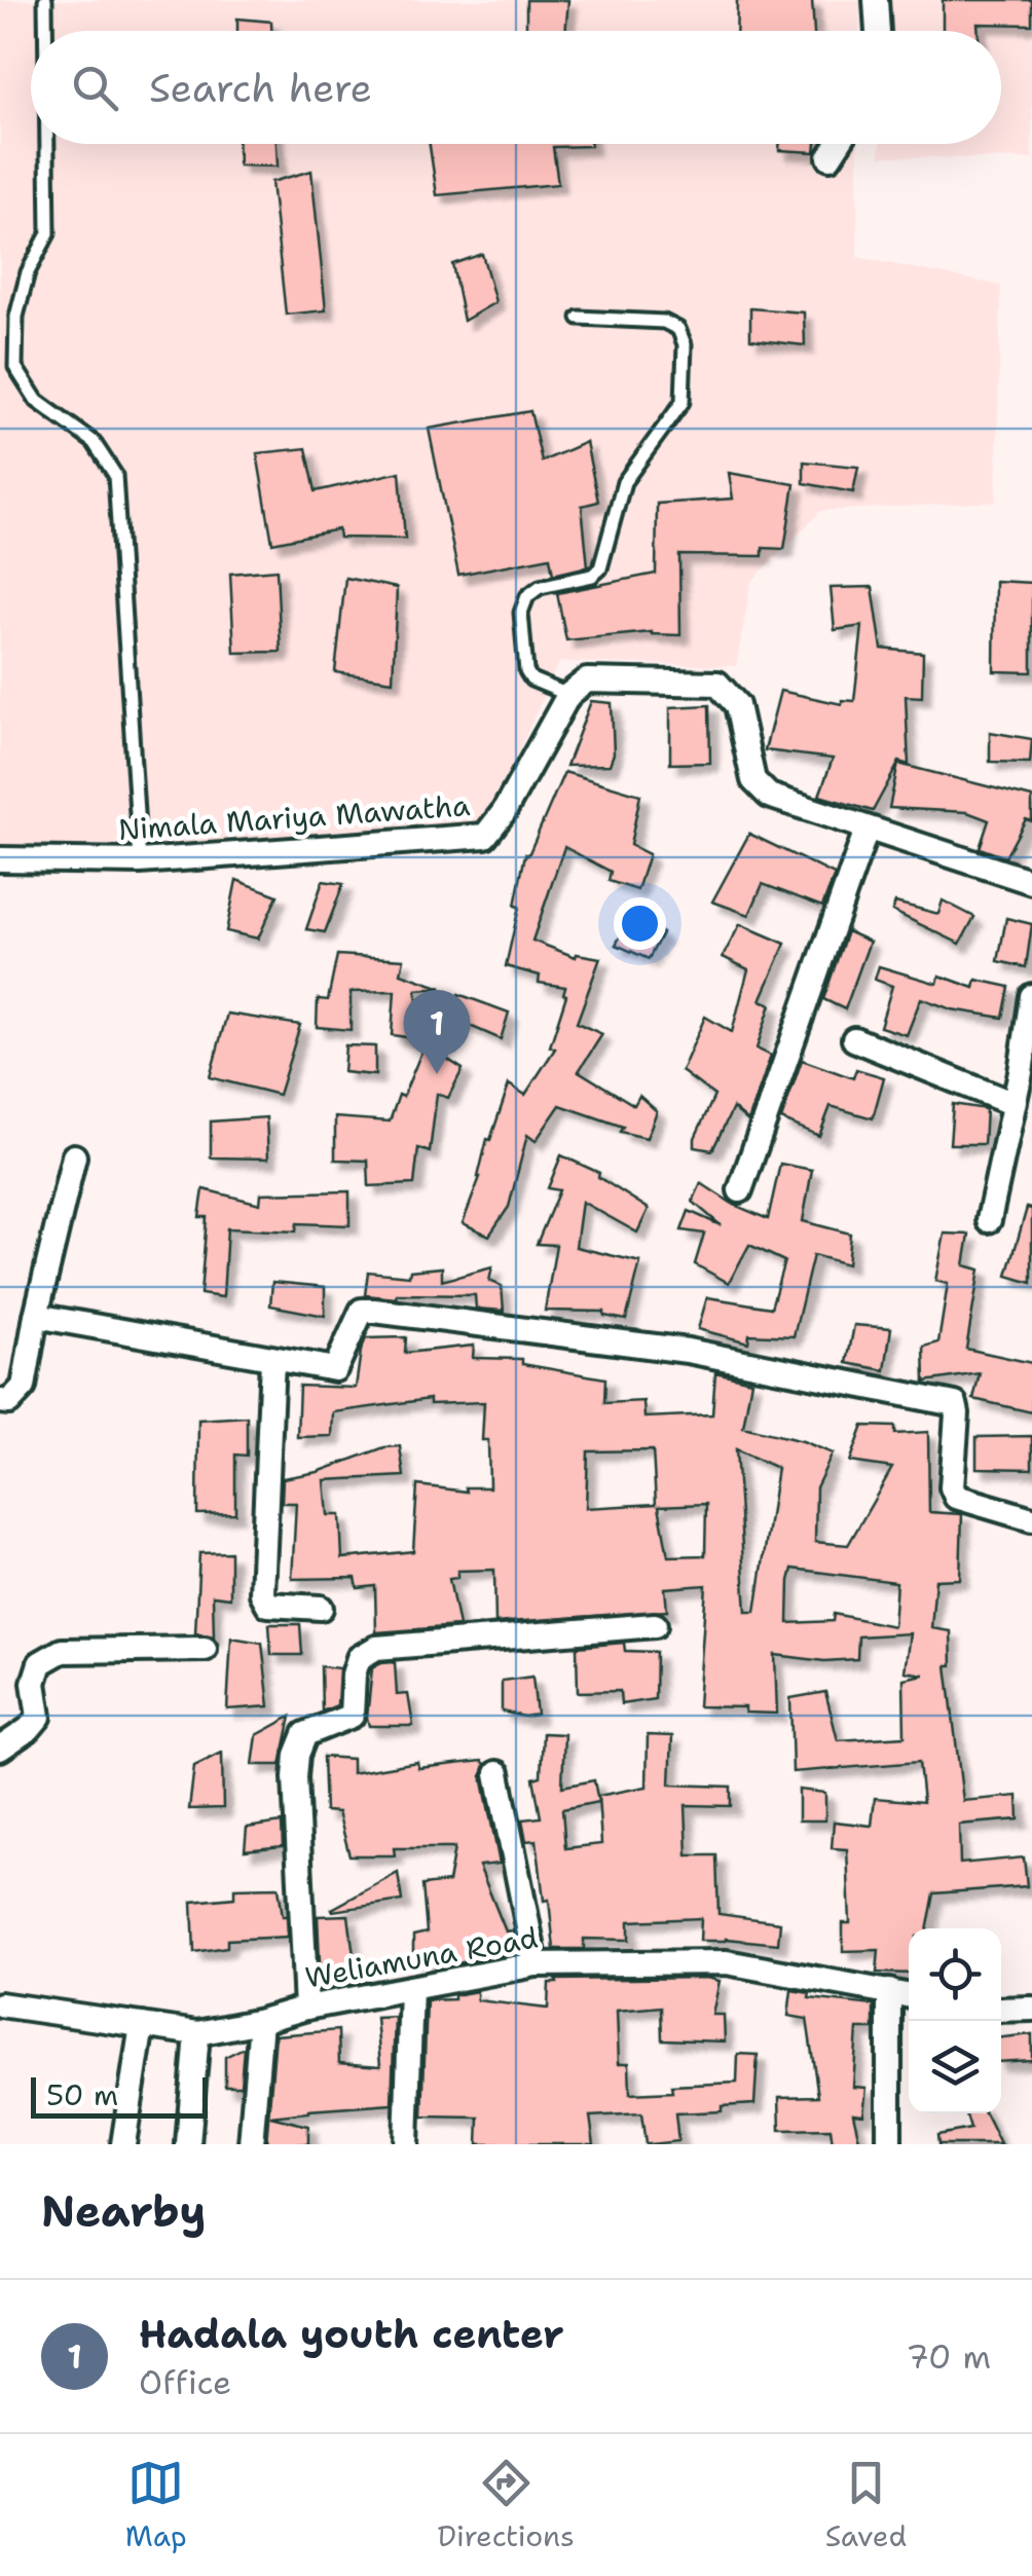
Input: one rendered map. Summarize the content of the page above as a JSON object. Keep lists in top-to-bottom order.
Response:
{
  "streets": {
    "street": ["Nimala Mariya Mawatha", "Weliamuna Road"]
  },
  "scale_bar": "50 m",
  "page": {
    "search": "Search here",
    "pins": "1",
    "scale": "50 m",
    "heading": "Nearby",
    "list": [
      {
        "mark": "1",
        "name": "Hadala youth center",
        "note": "Office",
        "value": "70 m"
      }
    ],
    "nav": ["Map", "Directions", "Saved"]
  }
}
